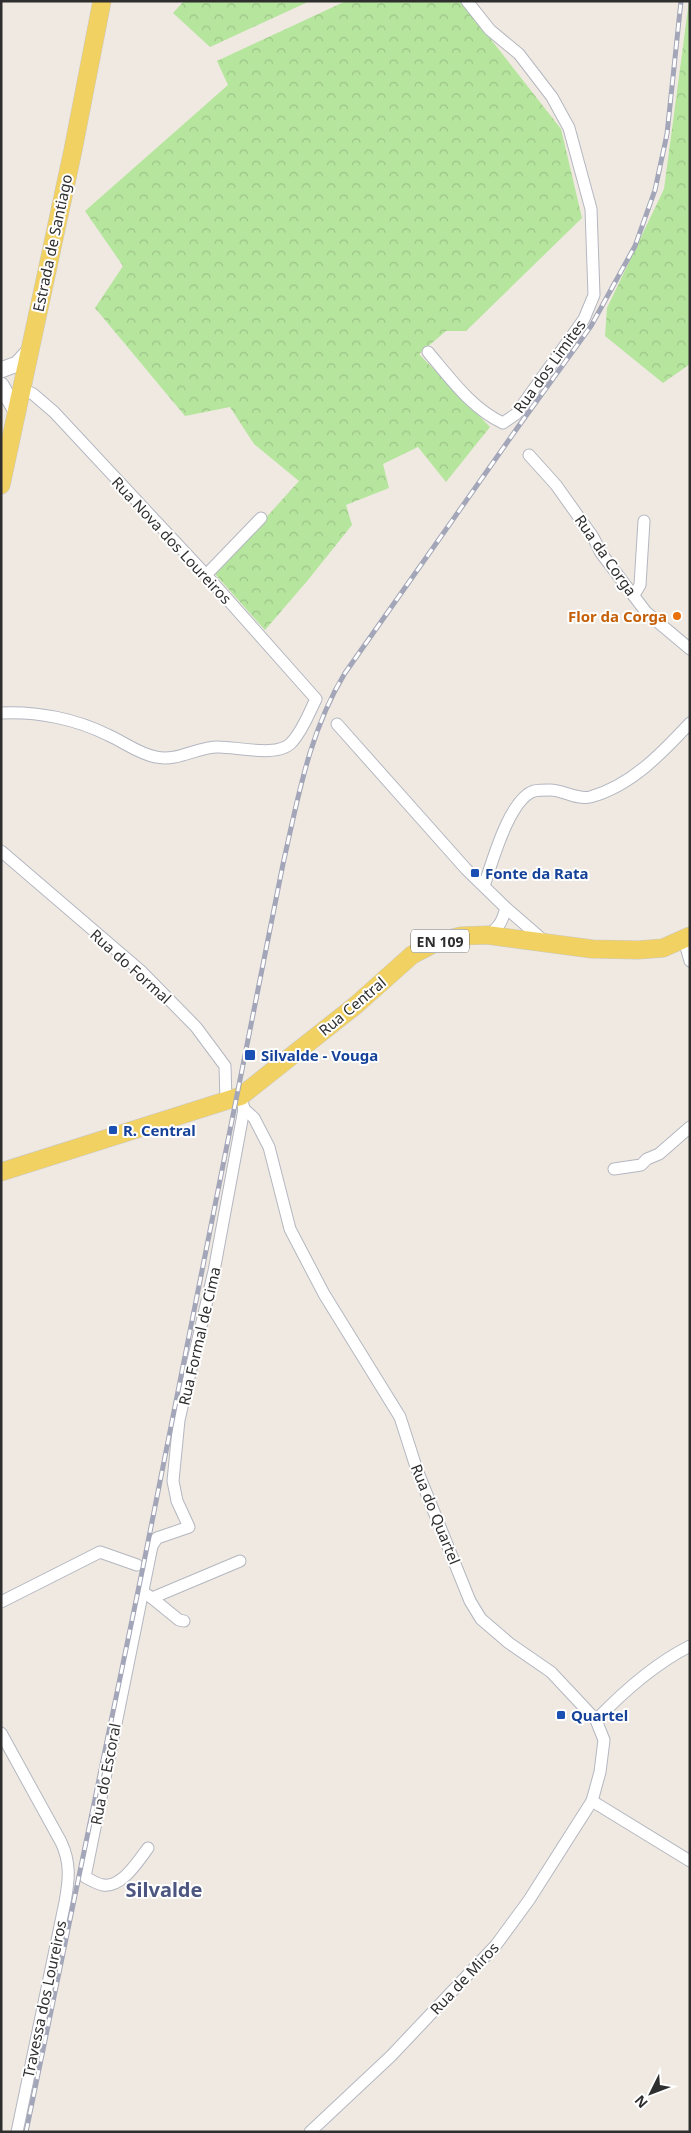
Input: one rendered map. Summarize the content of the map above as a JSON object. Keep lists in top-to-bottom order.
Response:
{
  "streets": {
    "main road": ["Estrada de Santiago", "EN 109", "Rua Central"],
    "street": [
      "Rua dos Limites",
      "Rua Nova dos Loureiros",
      "Rua da Corga",
      "Rua do Formal",
      "Rua Formal de Cima",
      "Rua do Quartel",
      "Rua do Escoral",
      "Rua de Miros",
      "Travessa dos Loureiros"
    ]
  },
  "crossings": [
    ["Estrada de Santiago", "Rua Nova dos Loureiros"],
    ["Rua do Formal", "Rua Central"],
    ["Rua do Formal", "Rua Formal de Cima"],
    ["Rua do Formal", "Rua do Quartel"],
    ["Rua Central", "Rua Formal de Cima"],
    ["Rua Central", "Rua do Quartel"],
    ["Rua Formal de Cima", "Rua do Quartel"],
    ["Rua Formal de Cima", "Rua do Escoral"],
    ["Rua do Quartel", "Rua de Miros"]
  ],
  "districts": ["Silvalde"],
  "places": {
    "other": ["Flor da Corga"],
    "transit": [
      "Fonte da Rata",
      "Silvalde - Vouga",
      "R. Central",
      "Quartel"
    ]
  },
  "north": "bottom left"
}
